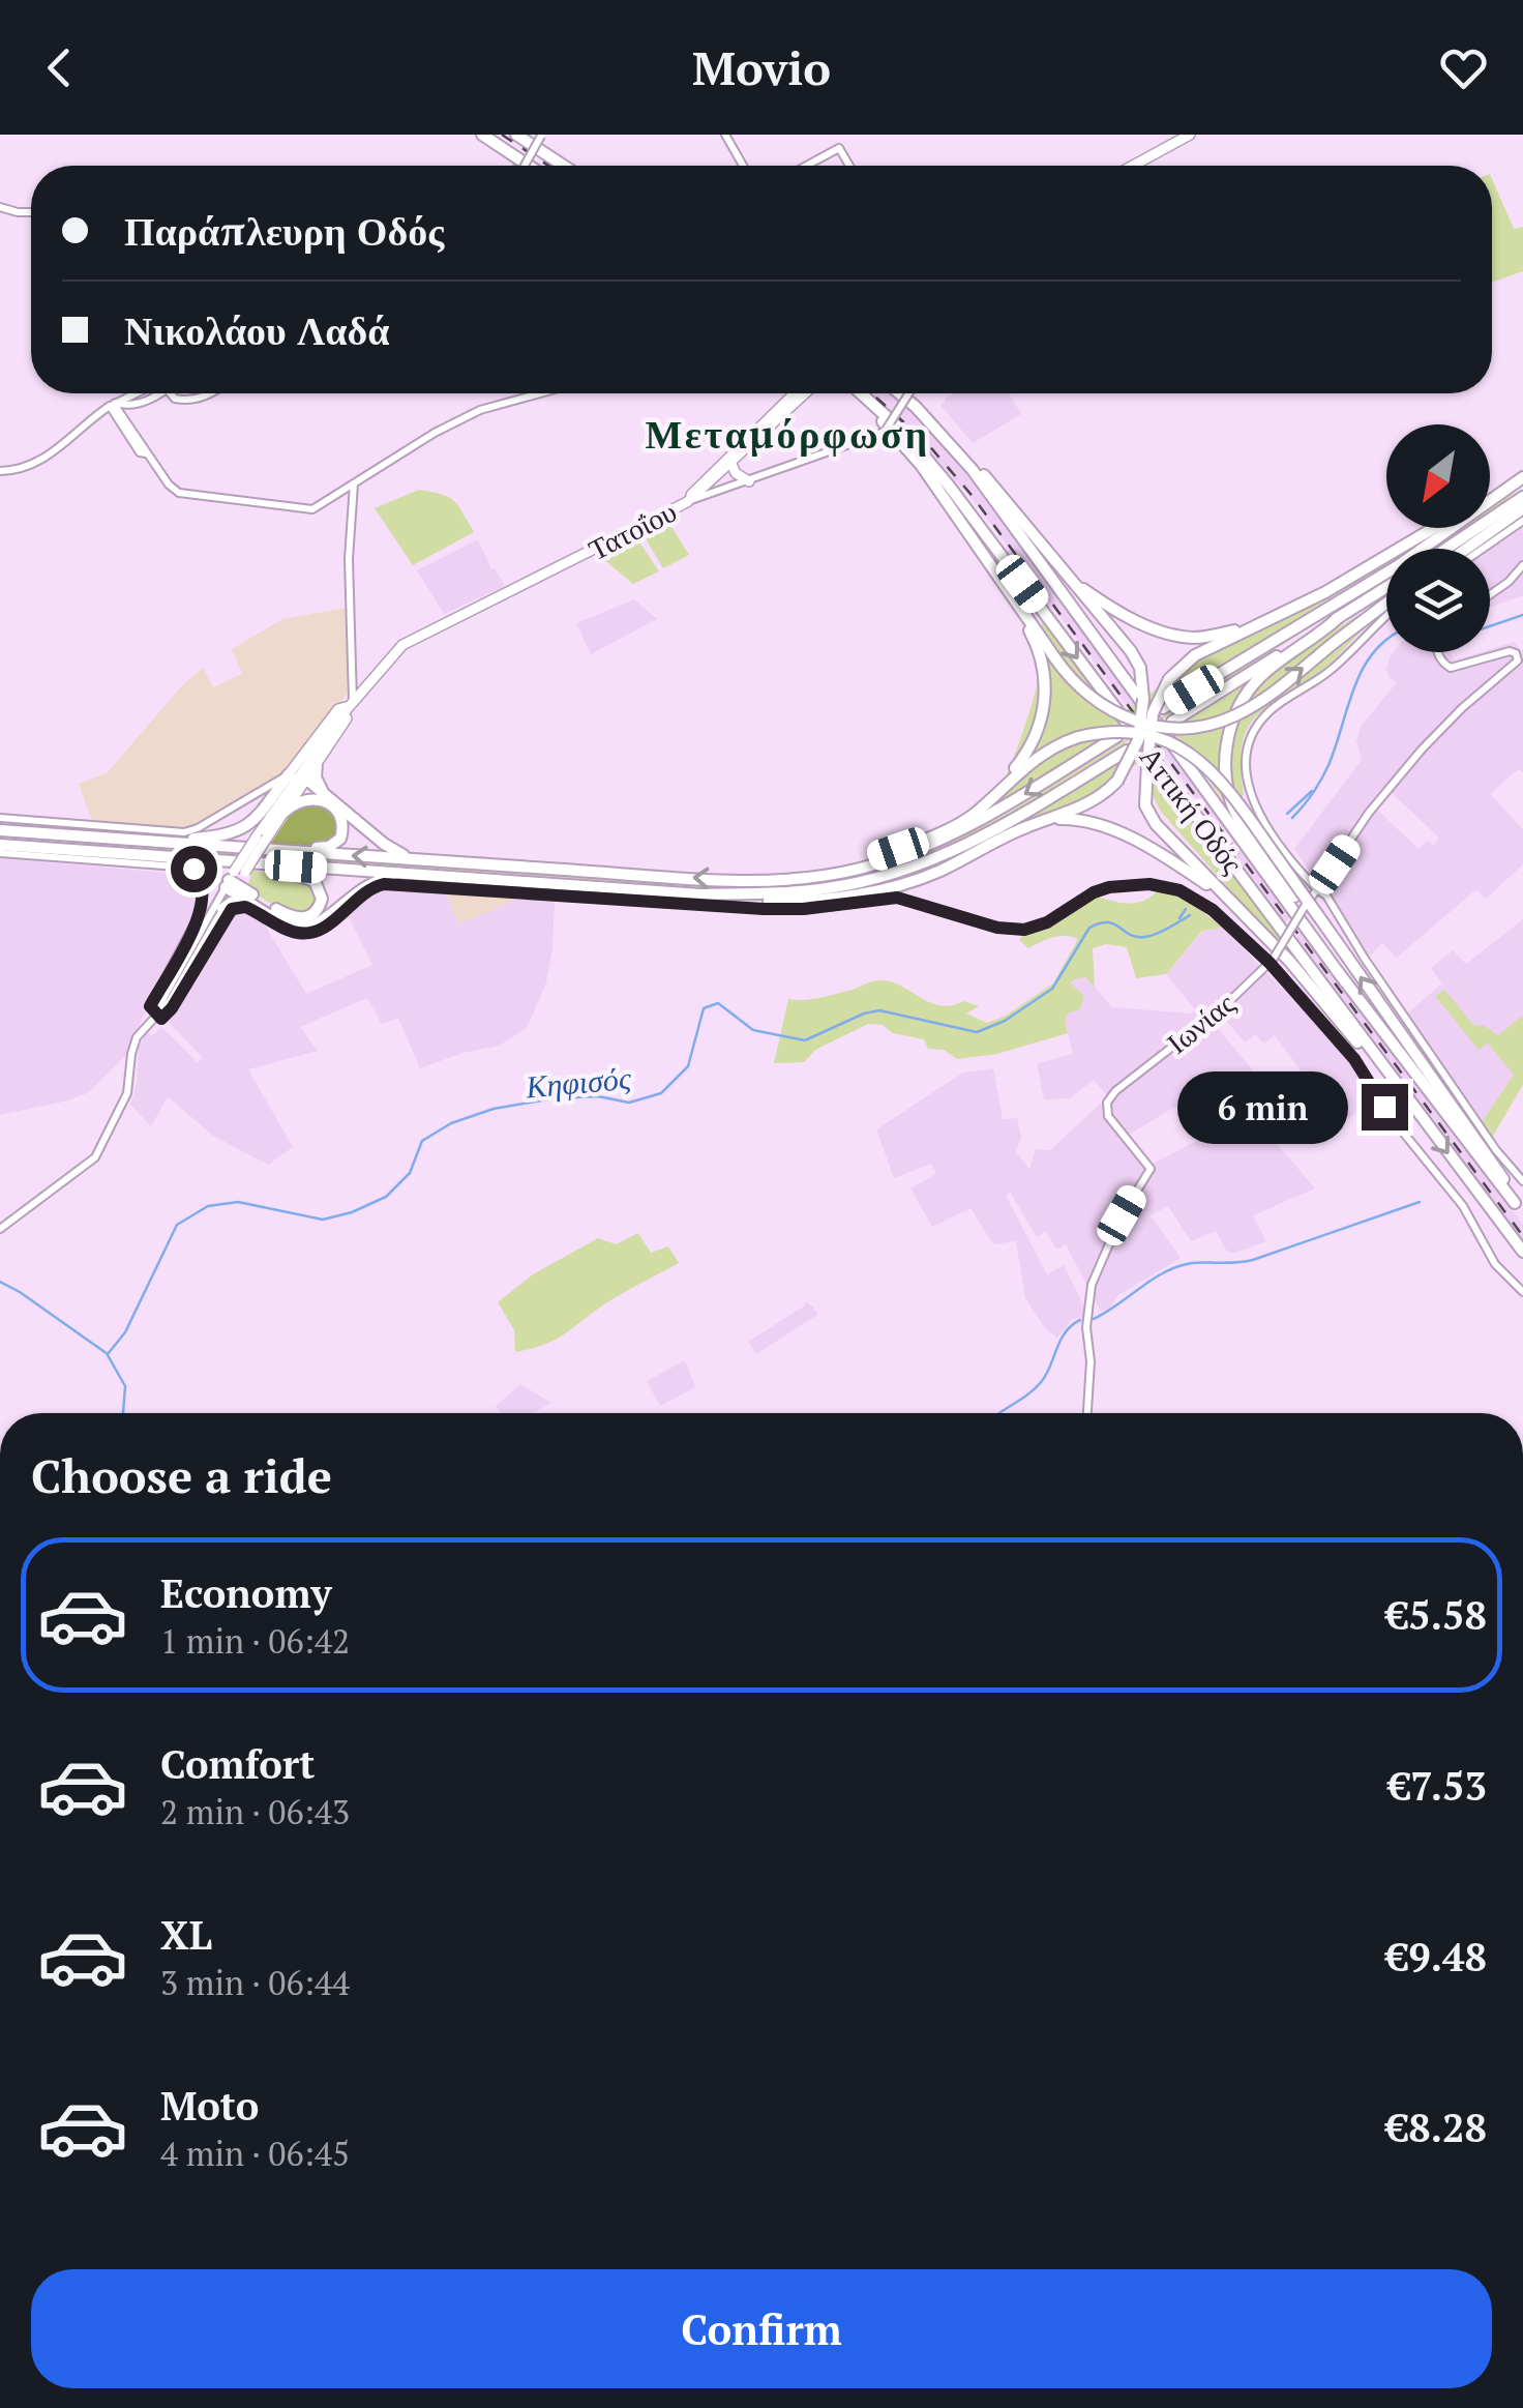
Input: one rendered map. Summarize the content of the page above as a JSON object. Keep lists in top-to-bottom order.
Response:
{
  "streets": {
    "highway": ["Αττική Οδός"],
    "main road": ["Τατοΐου"],
    "street": ["Ιωνίας"]
  },
  "districts": ["Μεταμόρφωση"],
  "water": ["Κηφισός"],
  "north": "bottom left",
  "page": {
    "header": "Movio",
    "banner": ["Παράπλευρη Οδός", "Νικολάου Λαδά"],
    "bubble": "6 min",
    "heading": "Choose a ride",
    "list": [
      {
        "name": "Economy",
        "note": "1 min · 06:42",
        "value": "€5.58"
      },
      {
        "name": "Comfort",
        "note": "2 min · 06:43",
        "value": "€7.53"
      },
      {
        "name": "XL",
        "note": "3 min · 06:44",
        "value": "€9.48"
      },
      {
        "name": "Moto",
        "note": "4 min · 06:45",
        "value": "€8.28"
      }
    ],
    "buttons": "Confirm"
  }
}
